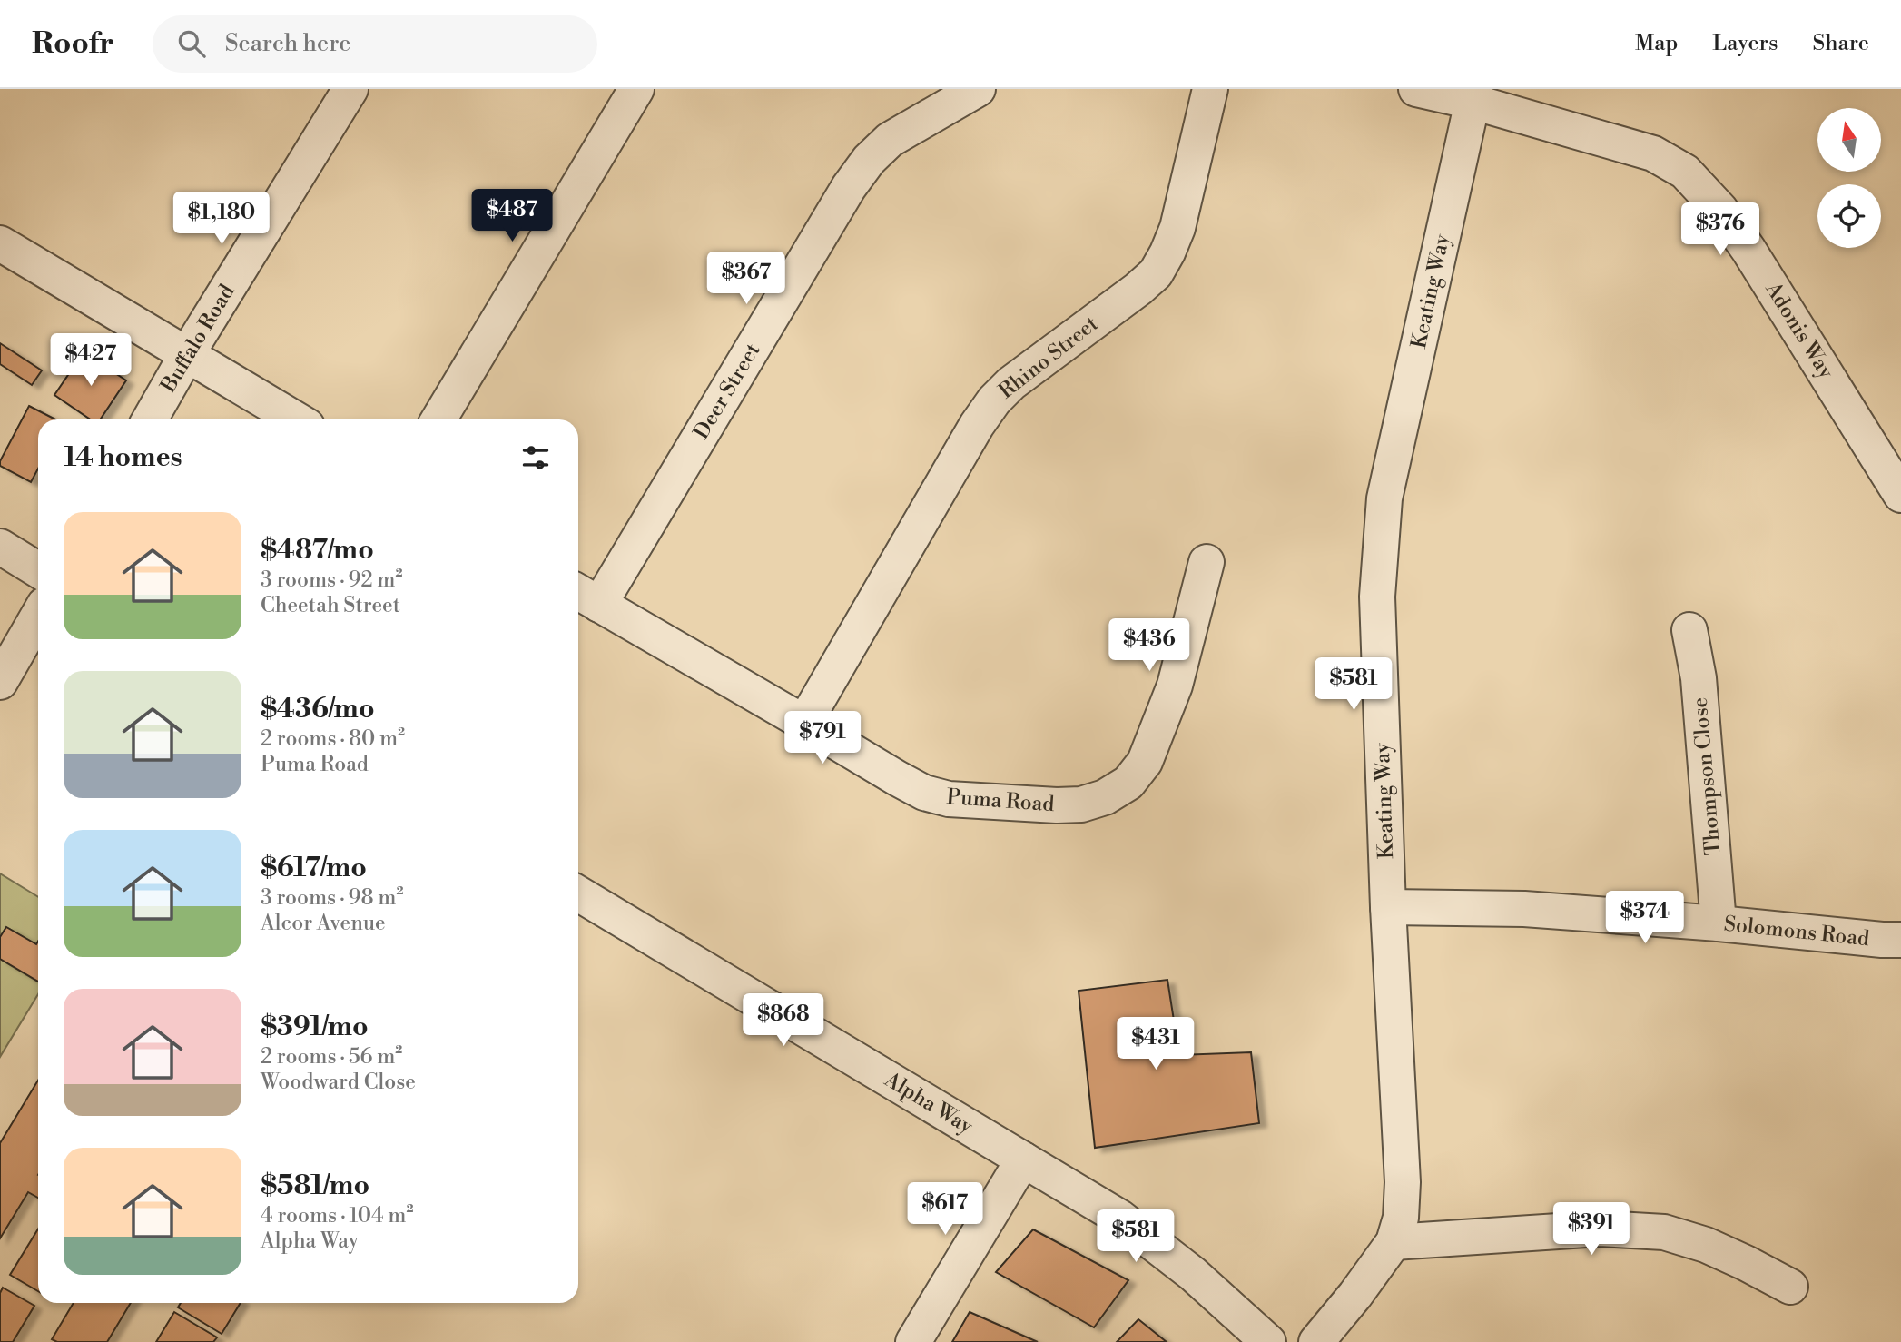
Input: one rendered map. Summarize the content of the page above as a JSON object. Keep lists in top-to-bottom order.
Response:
{
  "streets": {
    "street": [
      "Keating Way",
      "Adonis Way",
      "Buffalo Road",
      "Rhino Street",
      "Deer Street",
      "Thompson Close",
      "Puma Road",
      "Solomons Road",
      "Alpha Way"
    ]
  },
  "crossings": [
    ["Keating Way", "Adonis Way"],
    ["Keating Way", "Solomons Road"],
    ["Rhino Street", "Puma Road"],
    ["Deer Street", "Puma Road"],
    ["Thompson Close", "Solomons Road"]
  ],
  "north": "top",
  "page": {
    "header": "Roofr",
    "search": "Search here",
    "nav": ["Map", "Layers", "Share"],
    "price": [
      "$487",
      "$1,180",
      "$376",
      "$367",
      "$427",
      "$436",
      "$581",
      "$791",
      "$374",
      "$868",
      "$431",
      "$617",
      "$391",
      "$581"
    ],
    "heading": "14 homes",
    "list": [
      {
        "name": "$487/mo",
        "note": "3 rooms · 92 m² · Cheetah Street"
      },
      {
        "name": "$436/mo",
        "note": "2 rooms · 80 m² · Puma Road"
      },
      {
        "name": "$617/mo",
        "note": "3 rooms · 98 m² · Alcor Avenue"
      },
      {
        "name": "$391/mo",
        "note": "2 rooms · 56 m² · Woodward Close"
      },
      {
        "name": "$581/mo",
        "note": "4 rooms · 104 m² · Alpha Way"
      }
    ]
  }
}
